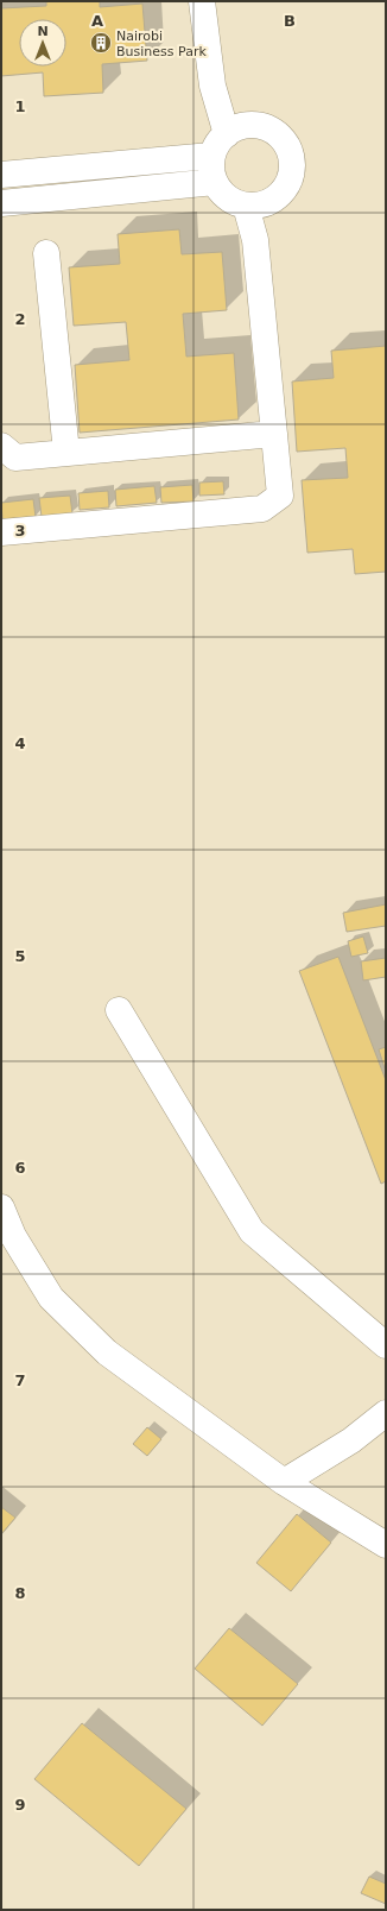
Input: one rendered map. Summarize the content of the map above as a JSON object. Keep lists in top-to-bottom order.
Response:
{
  "places": {
    "building": ["Nairobi Business Park"]
  },
  "north": "top",
  "grid": {
    "columns": ["A", "B"],
    "rows": [
      "1",
      "2",
      "3",
      "4",
      "5",
      "6",
      "7",
      "8",
      "9"
    ]
  }
}
